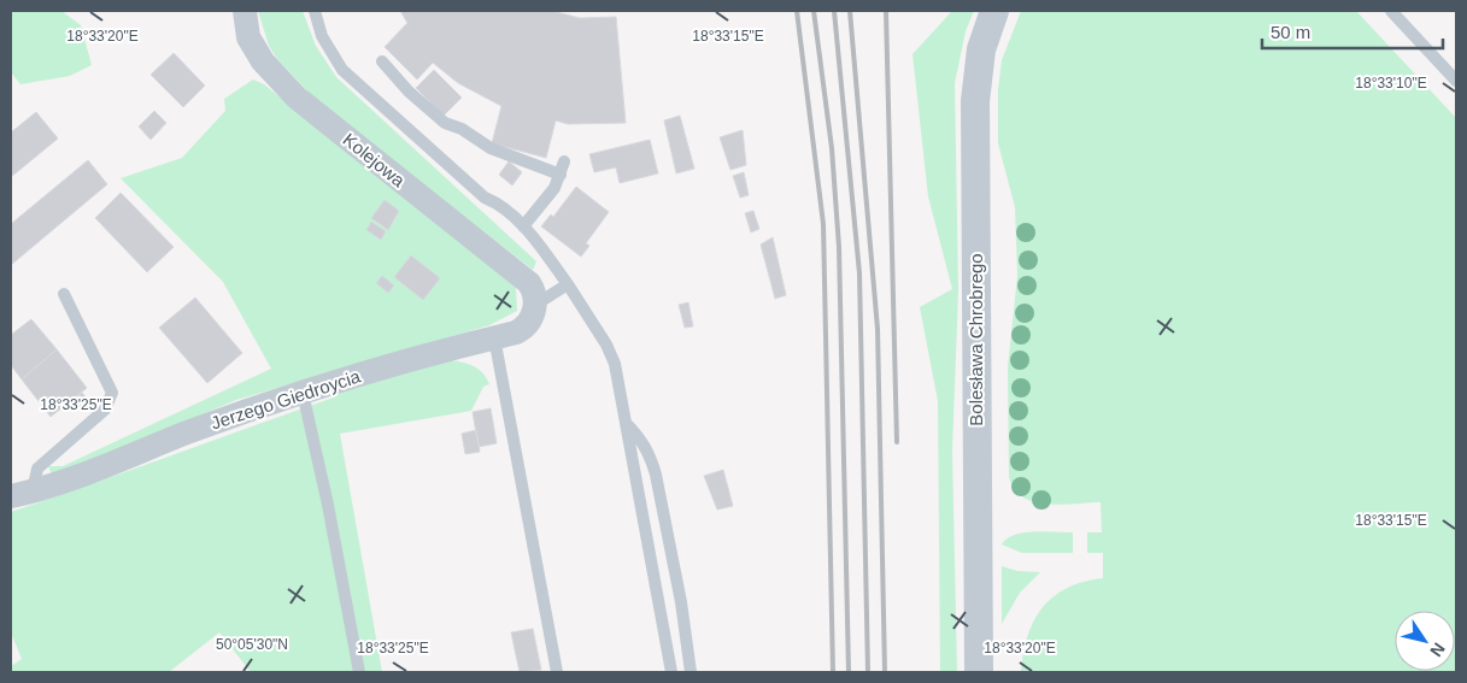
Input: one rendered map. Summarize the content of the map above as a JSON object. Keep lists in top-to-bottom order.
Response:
{
  "streets": {
    "street": ["Kolejowa", "Bolesława Chrobrego", "Jerzego Giedroycia"]
  },
  "crossings": [
    ["Kolejowa", "Jerzego Giedroycia"]
  ],
  "scale_bar": "50 m",
  "north": "bottom right",
  "coordinates": [
    "18°33'20\"E",
    "18°33'15\"E",
    "18°33'10\"E",
    "18°33'25\"E",
    "50°05'30\"N"
  ]
}
